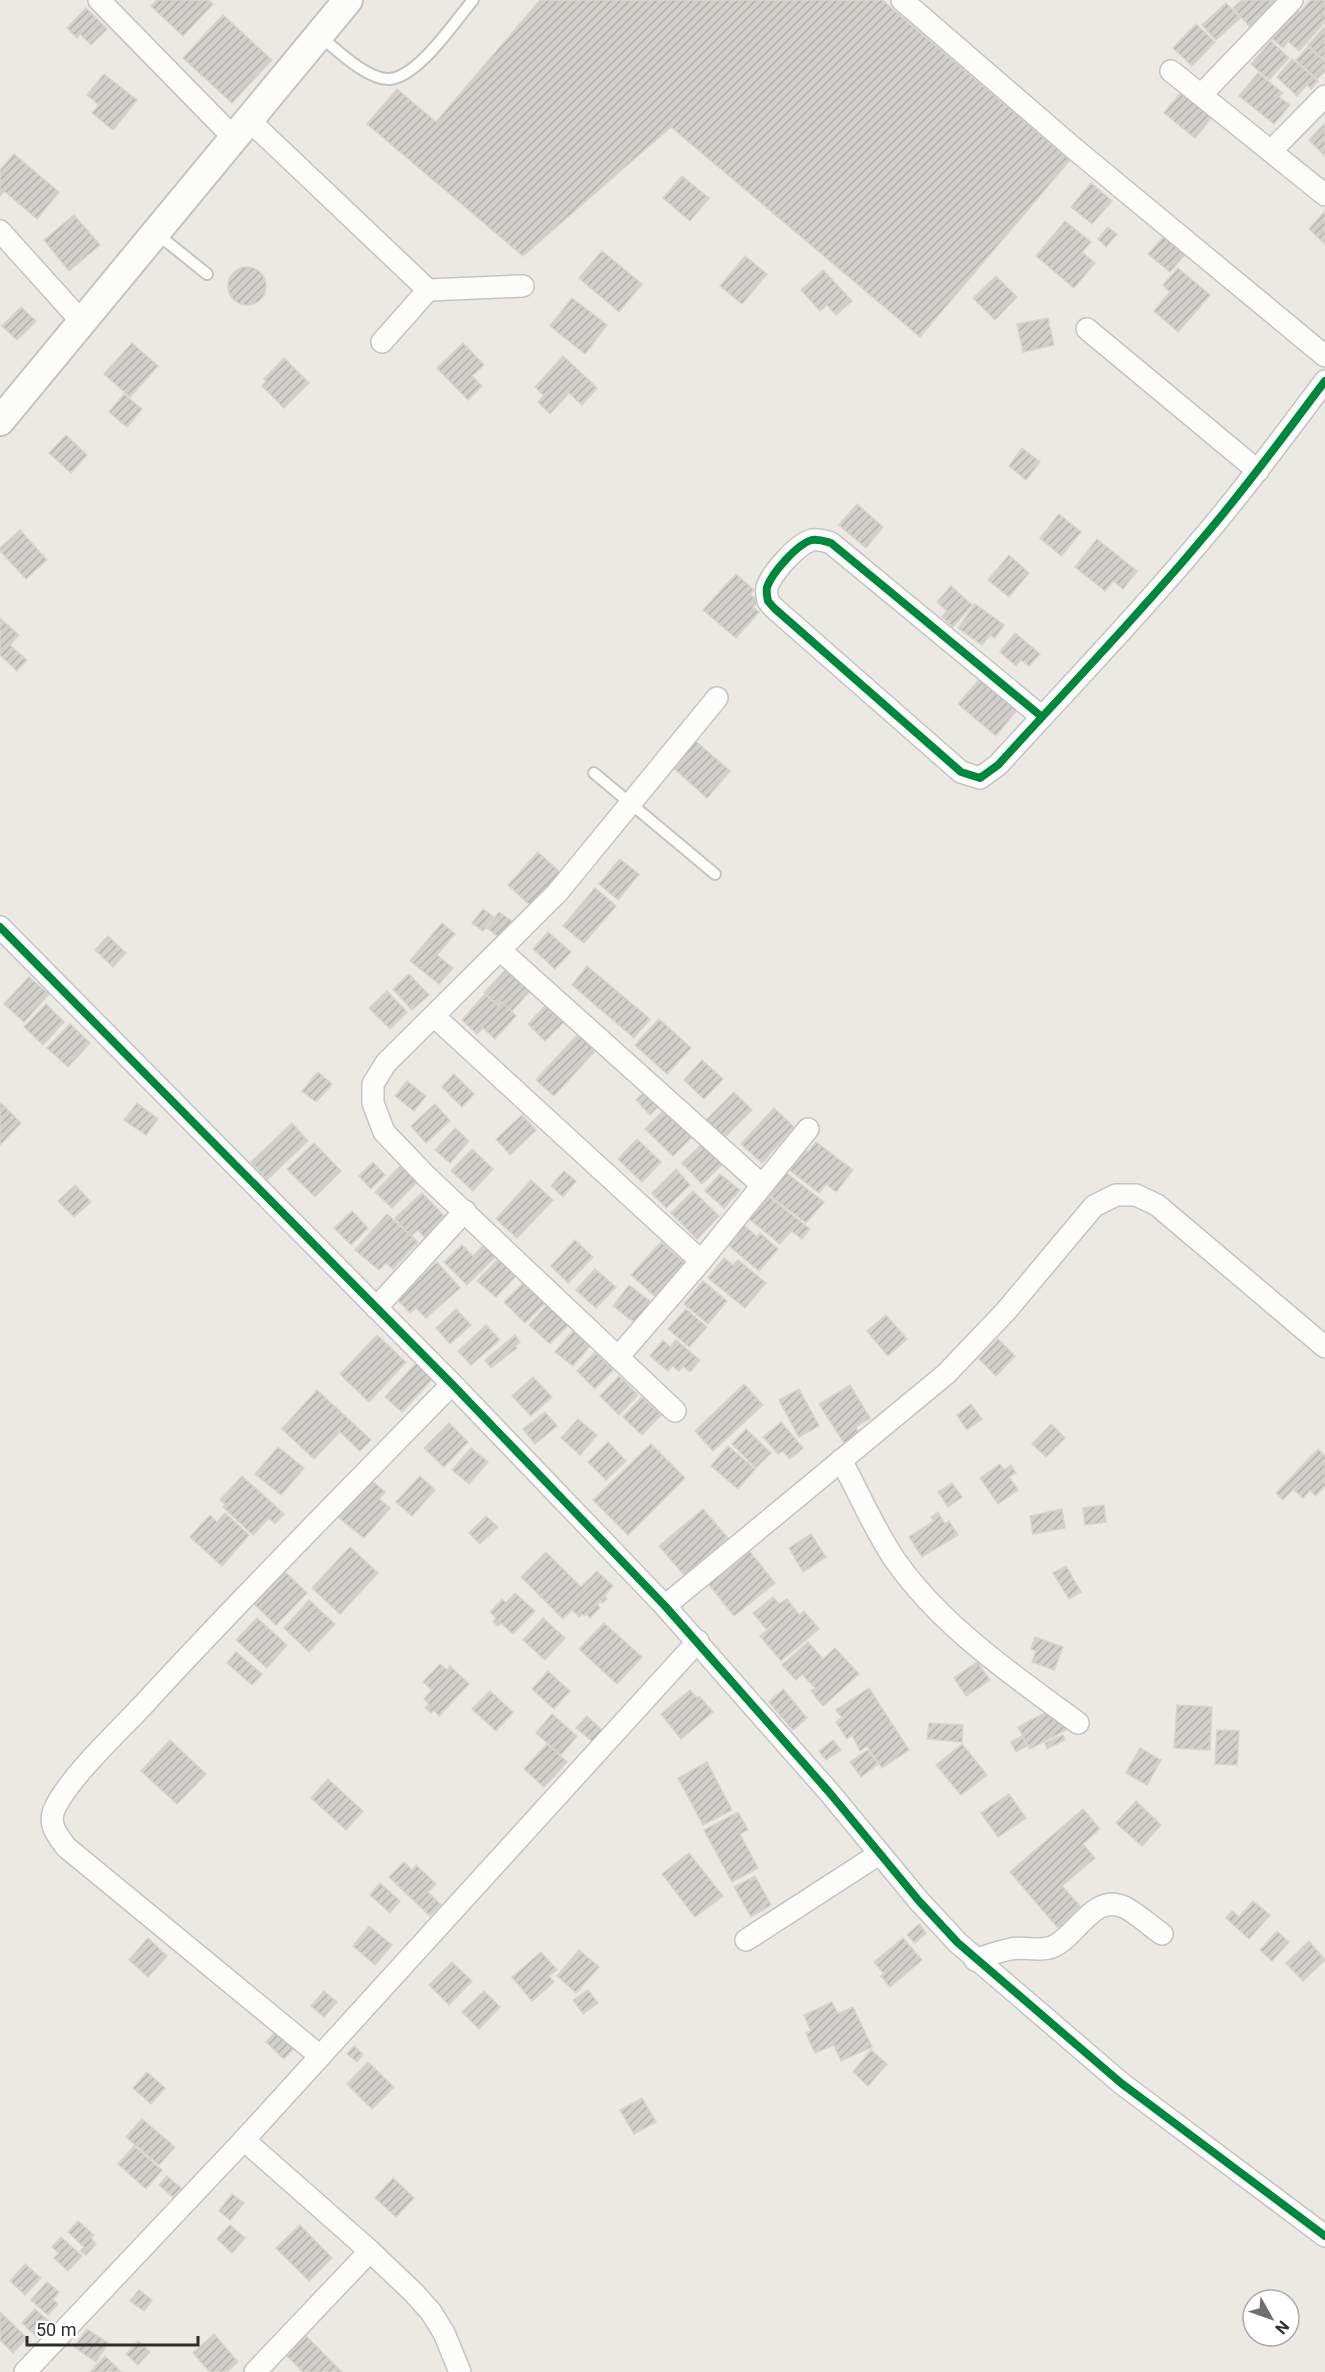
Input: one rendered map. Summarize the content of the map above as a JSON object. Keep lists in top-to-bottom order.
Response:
{
  "scale_bar": "50 m",
  "north": "bottom right"
}
